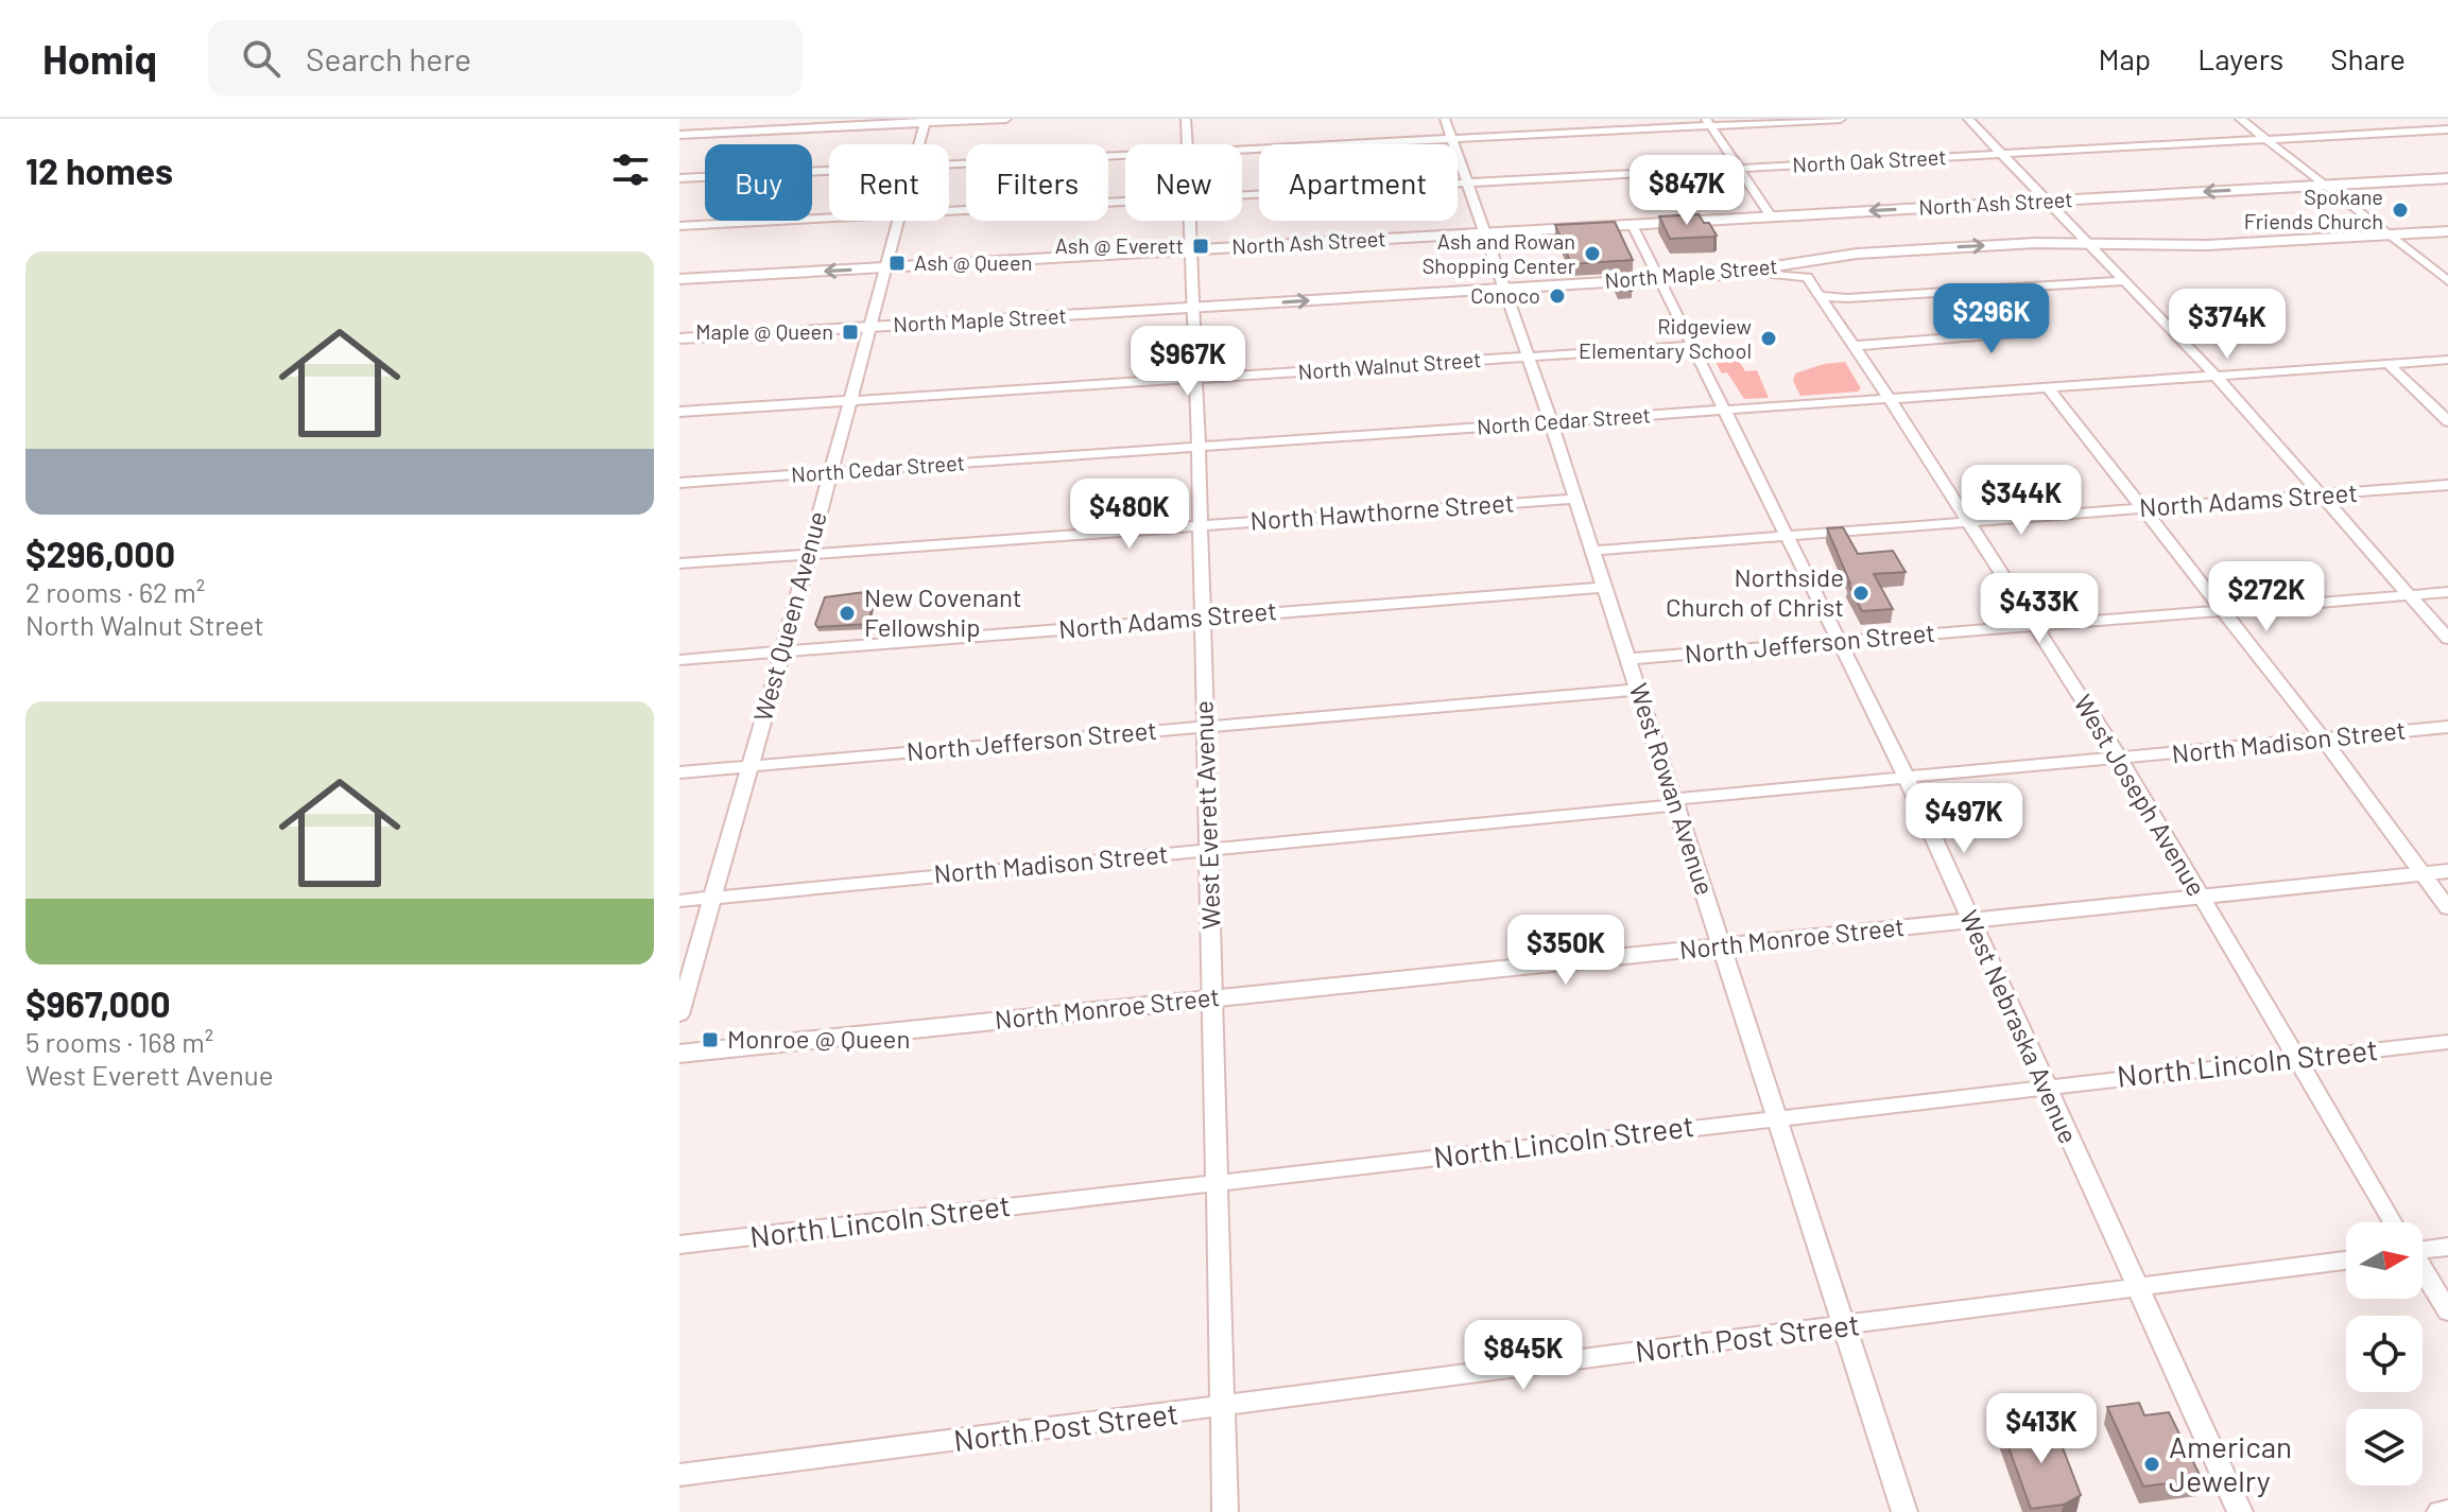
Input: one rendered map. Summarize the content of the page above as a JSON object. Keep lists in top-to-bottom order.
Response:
{
  "streets": {
    "main road": ["North Ash Street", "North Maple Street", "North Monroe Street"],
    "street": [
      "North Oak Street",
      "North Walnut Street",
      "North Cedar Street",
      "North Adams Street",
      "North Hawthorne Street",
      "West Queen Avenue",
      "North Jefferson Street",
      "North Madison Street",
      "West Rowan Avenue",
      "West Joseph Avenue",
      "West Everett Avenue",
      "West Nebraska Avenue",
      "North Lincoln Street",
      "North Post Street"
    ]
  },
  "crossings": [
    ["North Oak Street", "West Rowan Avenue"],
    ["North Ash Street", "West Queen Avenue"],
    ["North Ash Street", "West Rowan Avenue"],
    ["North Ash Street", "West Everett Avenue"],
    ["North Ash Street", "West Nebraska Avenue"],
    ["North Maple Street", "West Queen Avenue"],
    ["North Maple Street", "West Rowan Avenue"],
    ["North Maple Street", "West Everett Avenue"],
    ["North Maple Street", "West Nebraska Avenue"],
    ["North Walnut Street", "West Queen Avenue"],
    ["North Walnut Street", "West Rowan Avenue"],
    ["North Walnut Street", "West Everett Avenue"],
    ["North Walnut Street", "West Nebraska Avenue"],
    ["North Cedar Street", "West Queen Avenue"],
    ["North Cedar Street", "West Rowan Avenue"],
    ["North Cedar Street", "West Joseph Avenue"],
    ["North Cedar Street", "West Everett Avenue"],
    ["North Cedar Street", "West Nebraska Avenue"],
    ["North Adams Street", "West Queen Avenue"],
    ["North Adams Street", "West Rowan Avenue"],
    ["North Adams Street", "West Joseph Avenue"],
    ["North Adams Street", "West Everett Avenue"],
    ["North Adams Street", "West Nebraska Avenue"],
    ["North Hawthorne Street", "West Queen Avenue"],
    ["North Hawthorne Street", "West Rowan Avenue"],
    ["North Hawthorne Street", "West Everett Avenue"],
    ["West Queen Avenue", "North Jefferson Street"],
    ["West Queen Avenue", "North Madison Street"],
    ["North Jefferson Street", "West Rowan Avenue"],
    ["North Jefferson Street", "West Joseph Avenue"],
    ["North Jefferson Street", "West Everett Avenue"],
    ["North Jefferson Street", "West Nebraska Avenue"],
    ["North Madison Street", "West Rowan Avenue"],
    ["North Madison Street", "West Joseph Avenue"],
    ["North Madison Street", "West Everett Avenue"],
    ["North Madison Street", "West Nebraska Avenue"],
    ["West Rowan Avenue", "North Monroe Street"],
    ["West Rowan Avenue", "North Lincoln Street"],
    ["West Rowan Avenue", "North Post Street"],
    ["West Joseph Avenue", "North Monroe Street"],
    ["West Joseph Avenue", "North Lincoln Street"],
    ["West Everett Avenue", "North Monroe Street"],
    ["West Everett Avenue", "North Lincoln Street"],
    ["West Everett Avenue", "North Post Street"],
    ["North Monroe Street", "West Nebraska Avenue"],
    ["West Nebraska Avenue", "North Lincoln Street"],
    ["West Nebraska Avenue", "North Post Street"]
  ],
  "one_way": ["North Ash Street"],
  "places": {
    "other": [
      "Spokane Friends Church",
      "Ash and Rowan Shopping Center",
      "Conoco",
      "Ridgeview Elementary School",
      "Northside Church of Christ",
      "New Covenant Fellowship",
      "American Jewelry"
    ],
    "transit": [
      "Ash @ Everett",
      "Ash @ Queen",
      "Maple @ Queen",
      "Monroe @ Queen"
    ]
  },
  "north": "right",
  "page": {
    "header": "Homiq",
    "search": "Search here",
    "nav": ["Map", "Layers", "Share"],
    "heading": "12 homes",
    "chip": [
      "Buy",
      "Rent",
      "Filters",
      "New",
      "Apartment"
    ],
    "price": [
      "$847K",
      "$296K",
      "$374K",
      "$967K",
      "$344K",
      "$480K",
      "$272K",
      "$433K",
      "$497K",
      "$350K",
      "$845K",
      "$413K"
    ],
    "list": [
      {
        "name": "$296,000",
        "note": "2 rooms · 62 m² · North Walnut Street"
      },
      {
        "name": "$967,000",
        "note": "5 rooms · 168 m² · West Everett Avenue"
      }
    ]
  }
}
